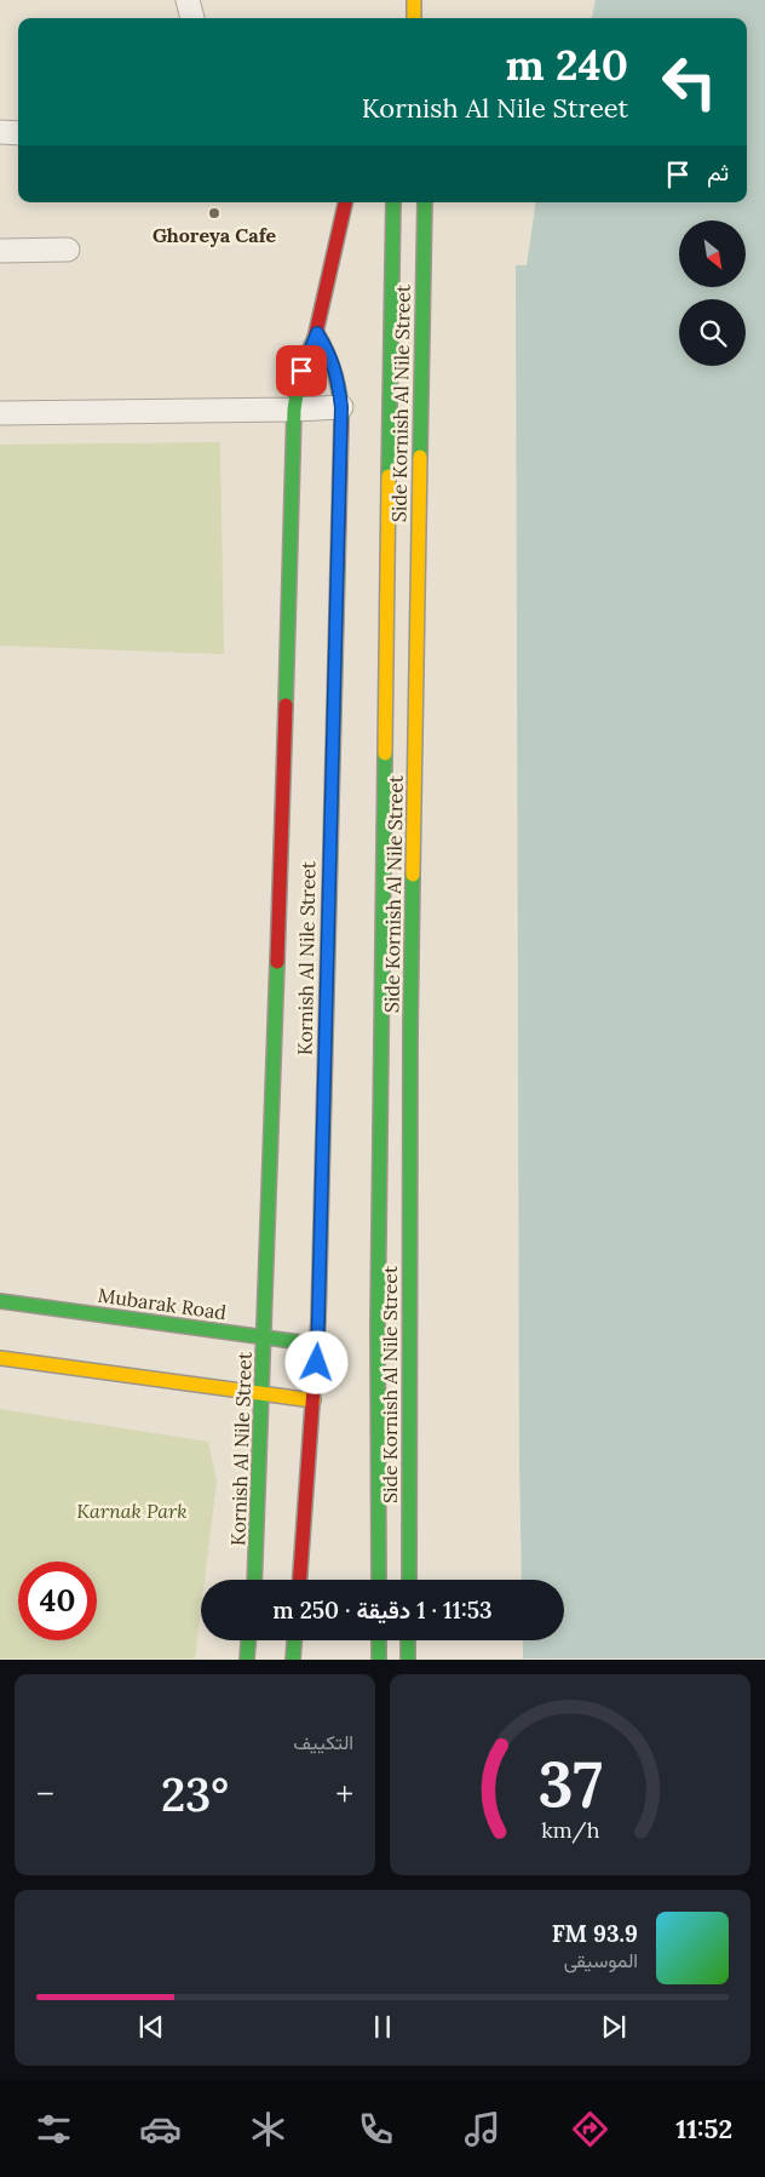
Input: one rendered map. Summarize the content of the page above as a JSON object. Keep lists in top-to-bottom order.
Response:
{
  "streets": {
    "street": ["Side Kornish Al Nile Street", "Kornish Al Nile Street", "Mubarak Road"]
  },
  "crossings": [
    ["Kornish Al Nile Street", "Mubarak Road"]
  ],
  "parks": ["Karnak Park"],
  "places": ["Ghoreya Cafe"],
  "north": "bottom right",
  "page": {
    "turn": ["240 m", "Kornish Al Nile Street"],
    "then": "ثم",
    "limit": "40",
    "trip": "11:53 · 1 دقيقة · 250 m",
    "tile": "التكييف",
    "heat": ["−", "23°", "+"],
    "song": ["93.9 FM", "الموسيقى"],
    "tabs": "11:52",
    "gauge": ["37", "km/h"]
  }
}
